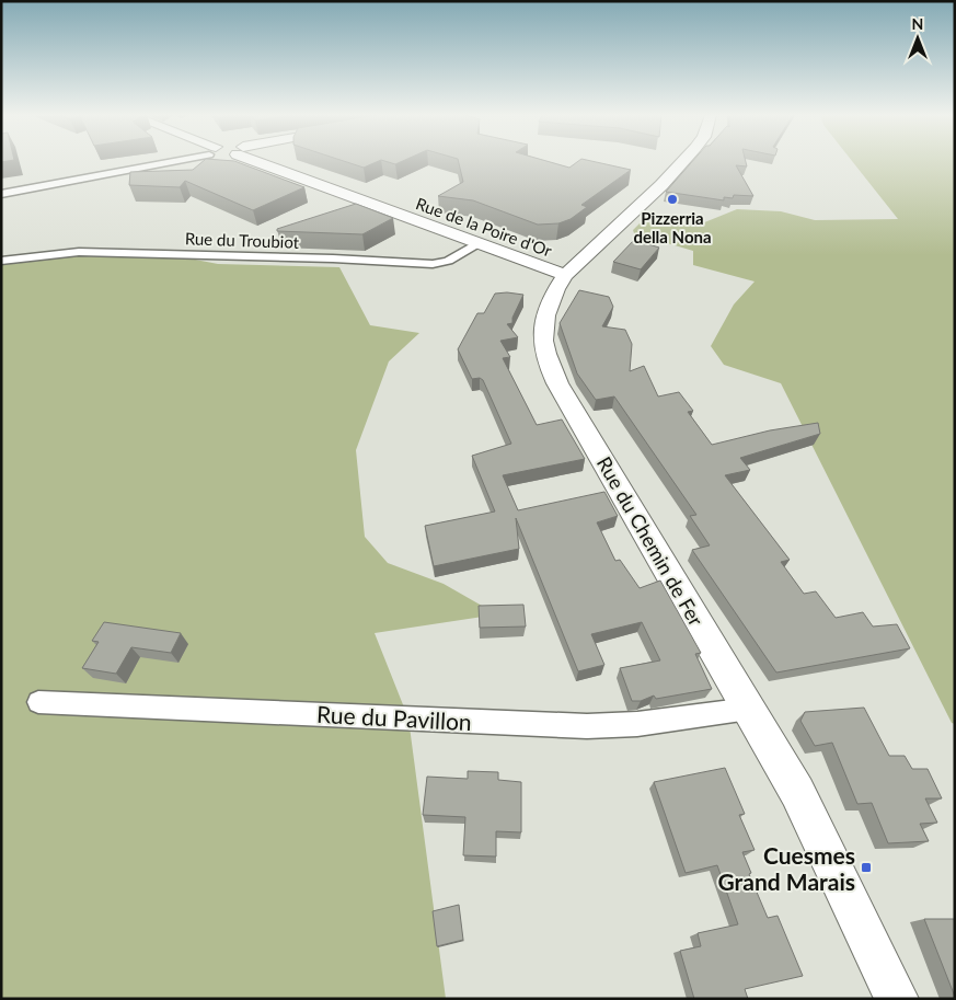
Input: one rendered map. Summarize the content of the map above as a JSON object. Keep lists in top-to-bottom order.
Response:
{
  "streets": {
    "main road": ["Rue de la Poire d'Or", "Rue du Chemin de Fer"],
    "street": ["Rue du Troubiot", "Rue du Pavillon"]
  },
  "crossings": [
    ["Rue de la Poire d'Or", "Rue du Troubiot"],
    ["Rue de la Poire d'Or", "Rue du Chemin de Fer"],
    ["Rue du Chemin de Fer", "Rue du Pavillon"]
  ],
  "places": {
    "other": ["Pizzerria della Nona"],
    "transit": ["Cuesmes Grand Marais"]
  },
  "north": "top"
}
